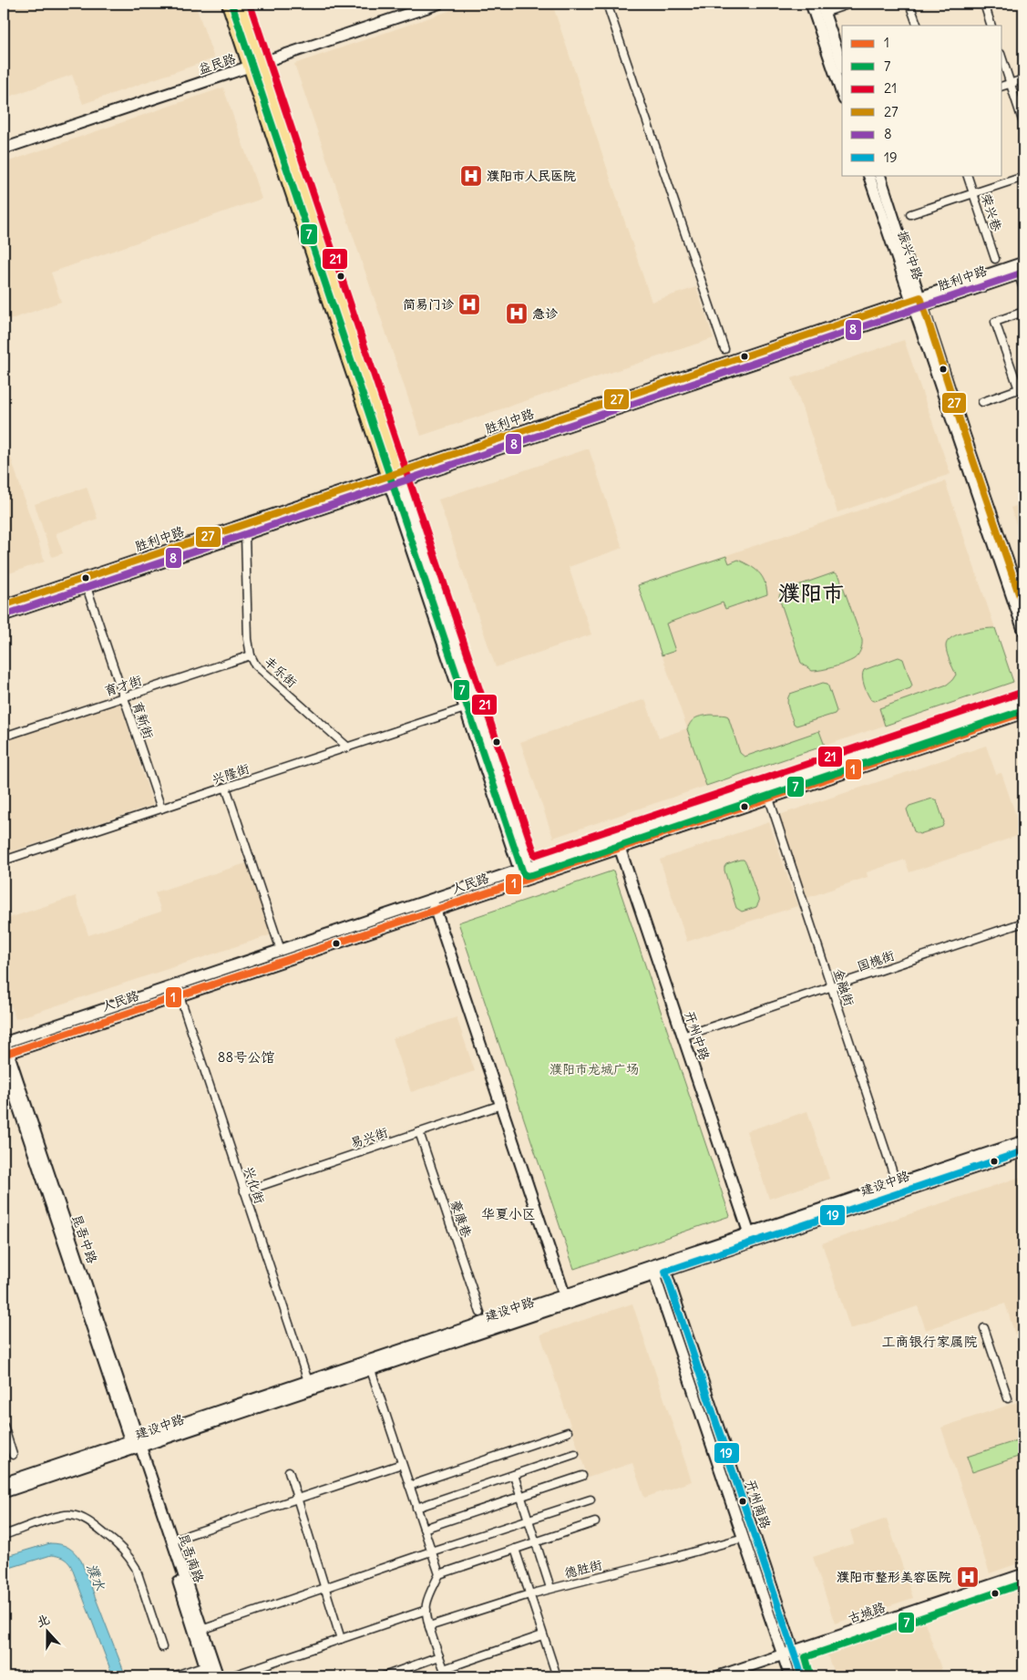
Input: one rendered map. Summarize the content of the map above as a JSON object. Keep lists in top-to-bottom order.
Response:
{
  "streets": {
    "street": [
      "益民路",
      "荣兴巷",
      "振兴中路",
      "胜利中路",
      "丰乐街",
      "育才街",
      "育新街",
      "兴隆街",
      "人民路",
      "国槐街",
      "金融街",
      "开州中路",
      "易兴街",
      "建设中路",
      "兴化街",
      "豪康巷",
      "昆吾中路",
      "开州南路",
      "昆吾南路",
      "德胜街",
      "古城路"
    ]
  },
  "crossings": [
    ["振兴中路", "胜利中路"],
    ["胜利中路", "丰乐街"],
    ["胜利中路", "育新街"],
    ["丰乐街", "育才街"],
    ["丰乐街", "兴隆街"],
    ["育才街", "育新街"],
    ["育新街", "兴隆街"],
    ["人民路", "金融街"],
    ["人民路", "开州中路"],
    ["人民路", "兴化街"],
    ["人民路", "昆吾中路"],
    ["国槐街", "金融街"],
    ["国槐街", "开州中路"],
    ["金融街", "建设中路"],
    ["开州中路", "建设中路"],
    ["易兴街", "兴化街"],
    ["易兴街", "豪康巷"],
    ["建设中路", "兴化街"],
    ["建设中路", "昆吾中路"],
    ["建设中路", "开州南路"],
    ["建设中路", "昆吾南路"],
    ["昆吾中路", "昆吾南路"],
    ["开州南路", "德胜街"],
    ["开州南路", "古城路"]
  ],
  "districts": [
    "濮阳市",
    "88号公馆",
    "华夏小区",
    "工商银行家属院"
  ],
  "water": ["濮水"],
  "parks": ["濮阳市龙城广场"],
  "places": {
    "hospital": [
      "濮阳市人民医院",
      "简易门诊",
      "急诊",
      "濮阳市整形美容医院"
    ]
  },
  "lines": [
    "transit line 21",
    "transit line 7",
    "transit line 8",
    "transit line 27",
    "transit line 1",
    "transit line 19"
  ],
  "legend": [
    "1",
    "7",
    "21",
    "27",
    "8",
    "19"
  ],
  "north": "top"
}
